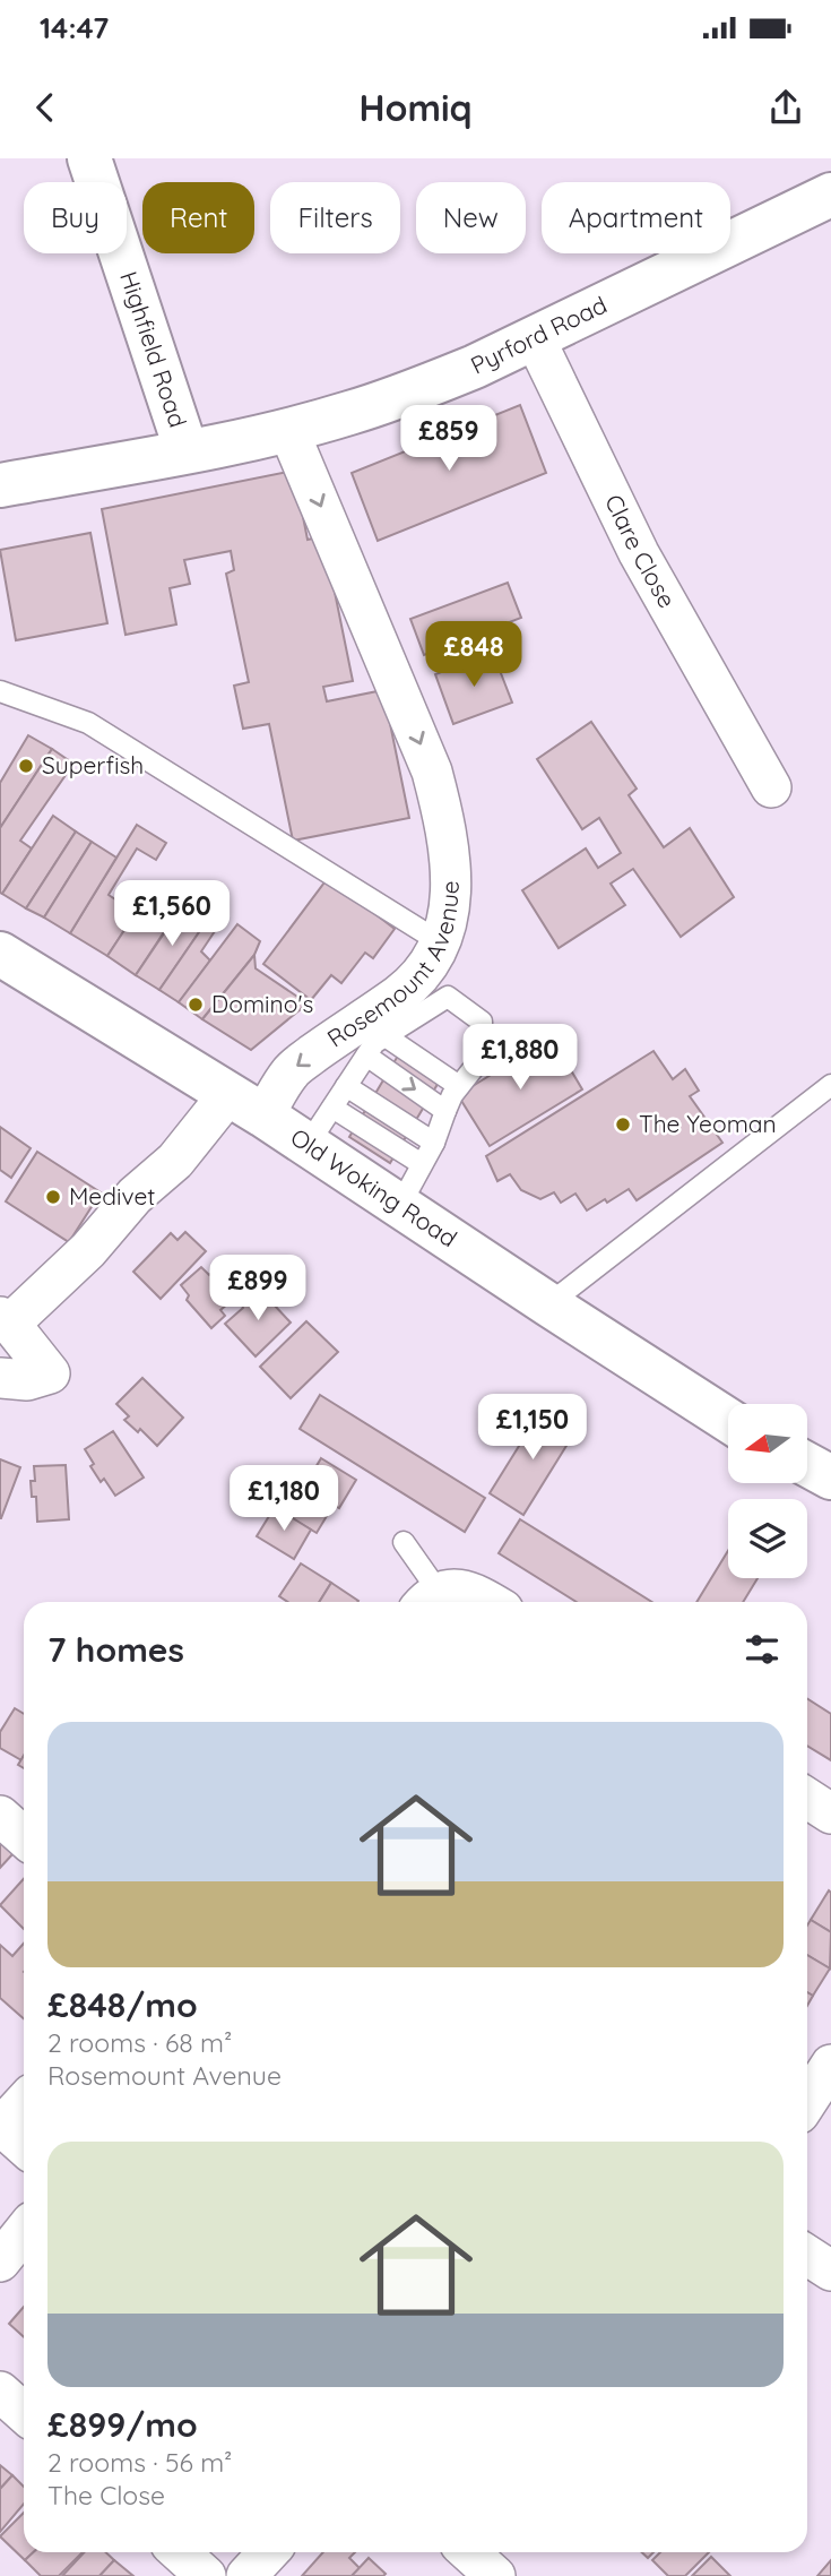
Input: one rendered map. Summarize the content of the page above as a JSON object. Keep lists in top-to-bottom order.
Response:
{
  "streets": {
    "street": [
      "Pyrford Road",
      "Highfield Road",
      "Clare Close",
      "Rosemount Avenue",
      "Old Woking Road"
    ]
  },
  "crossings": [
    ["Pyrford Road", "Highfield Road"],
    ["Pyrford Road", "Clare Close"],
    ["Pyrford Road", "Rosemount Avenue"],
    ["Rosemount Avenue", "Old Woking Road"]
  ],
  "one_way": ["Rosemount Avenue"],
  "places": [
    "Superfish",
    "Domino's",
    "The Yeoman",
    "Medivet"
  ],
  "north": "left",
  "page": {
    "status": "14:47",
    "header": "Homiq",
    "chip": [
      "Buy",
      "Rent",
      "Filters",
      "New",
      "Apartment"
    ],
    "price": [
      "£859",
      "£848",
      "£1,560",
      "£1,880",
      "£899",
      "£1,150",
      "£1,180"
    ],
    "heading": "7 homes",
    "list": [
      {
        "name": "£848/mo",
        "note": "2 rooms · 68 m² · Rosemount Avenue"
      },
      {
        "name": "£899/mo",
        "note": "2 rooms · 56 m² · The Close"
      }
    ]
  }
}
